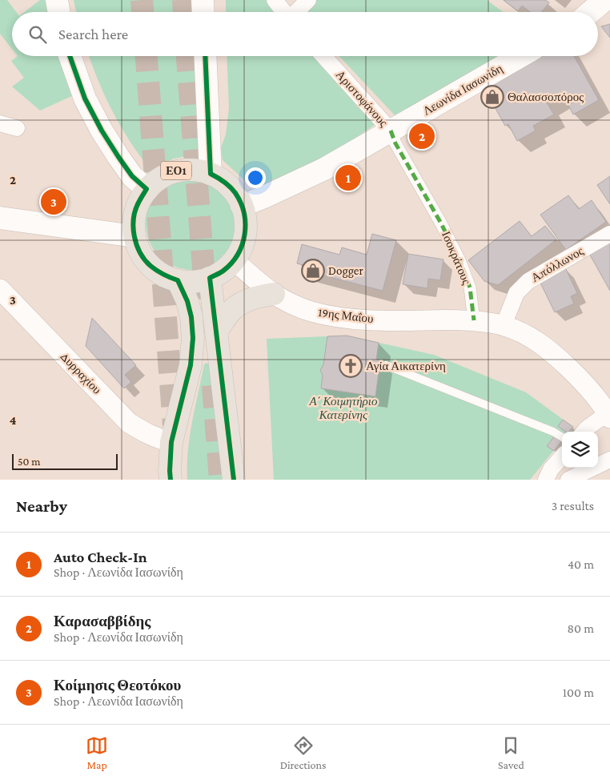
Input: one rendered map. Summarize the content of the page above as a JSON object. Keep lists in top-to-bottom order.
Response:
{
  "streets": {
    "main road": ["Λεωνίδα Ιασωνίδη", "ΕΟ1"],
    "street": [
      "Αριστοφάνους",
      "Ισοκράτους",
      "Απόλλωνος",
      "19ης Μαΐου",
      "Δυρραχίου"
    ]
  },
  "crossings": [
    ["Λεωνίδα Ιασωνίδη", "Αριστοφάνους"],
    ["Λεωνίδα Ιασωνίδη", "ΕΟ1"],
    ["Λεωνίδα Ιασωνίδη", "Ισοκράτους"],
    ["Λεωνίδα Ιασωνίδη", "19ης Μαΐου"],
    ["Αριστοφάνους", "Ισοκράτους"],
    ["ΕΟ1", "19ης Μαΐου"],
    ["Ισοκράτους", "19ης Μαΐου"]
  ],
  "parks": ["Α΄ Κοιμητήριο Κατερίνης"],
  "places": {
    "shop": ["Θαλασσοπόρος", "Dogger"],
    "church": ["Αγία Αικατερίνη"]
  },
  "scale_bar": "50 m",
  "page": {
    "search": "Search here",
    "pins": ["2", "1", "3"],
    "scale": "50 m",
    "heading": ["Nearby", "3 results"],
    "list": [
      {
        "mark": "1",
        "name": "Auto Check-In",
        "note": "Shop · Λεωνίδα Ιασωνίδη",
        "value": "40 m"
      },
      {
        "mark": "2",
        "name": "Καρασαββίδης",
        "note": "Shop · Λεωνίδα Ιασωνίδη",
        "value": "80 m"
      },
      {
        "mark": "3",
        "name": "Κοίμησις Θεοτόκου",
        "note": "Shop · Λεωνίδα Ιασωνίδη",
        "value": "100 m"
      }
    ],
    "nav": ["Map", "Directions", "Saved"]
  },
  "grid": {
    "rows": ["2", "3", "4"]
  }
}
